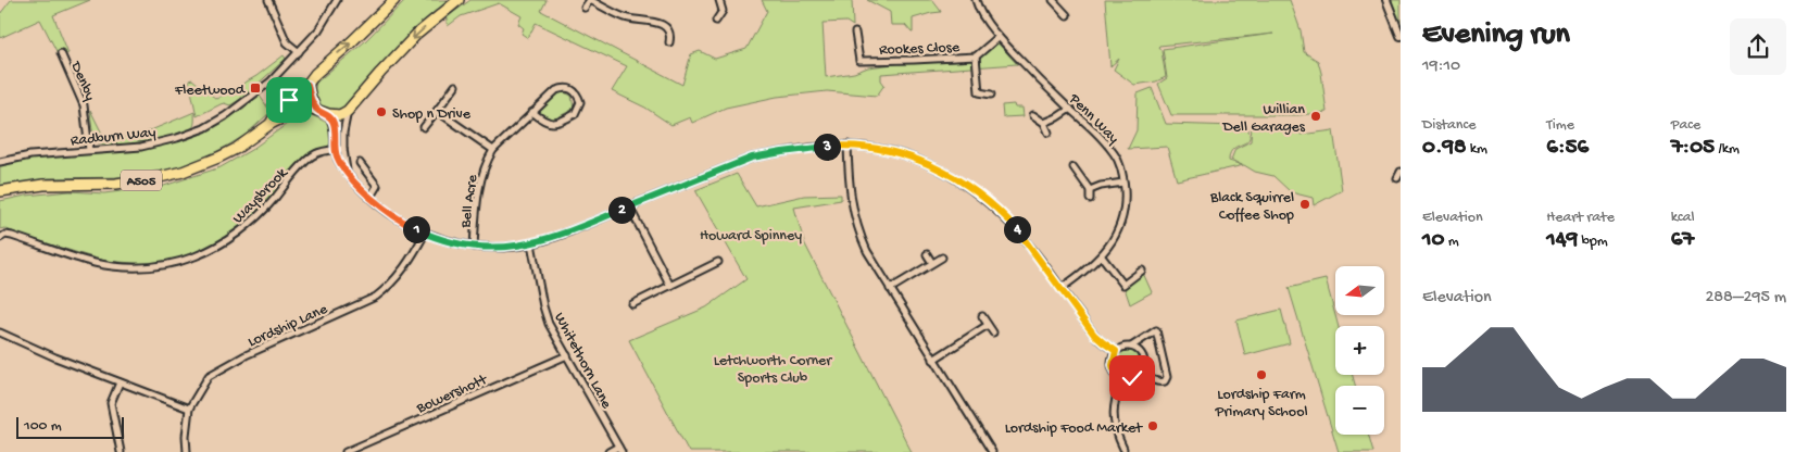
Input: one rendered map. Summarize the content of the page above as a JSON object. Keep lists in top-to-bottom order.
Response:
{
  "streets": {
    "main road": ["A505"],
    "street": [
      "Rookes Close",
      "Denby",
      "Penn Way",
      "Radburn Way",
      "Waysbrook",
      "Bell Acre",
      "Lordship Lane",
      "Whitethorn Lane",
      "Bowershott"
    ]
  },
  "crossings": [
    ["Rookes Close", "Penn Way"],
    ["Denby", "Radburn Way"],
    ["Whitethorn Lane", "Bowershott"]
  ],
  "parks": ["Howard Spinney", "Letchworth Corner Sports Club"],
  "places": {
    "transit": ["Fleetwood"],
    "other": [
      "Shop n Drive",
      "Willian Dell Garages",
      "Black Squirrel Coffee Shop",
      "Lordship Farm Primary School",
      "Lordship Food Market"
    ]
  },
  "scale_bar": "100 m",
  "north": "left",
  "page": {
    "heading": ["Evening run", "19:10"],
    "stats": [
      ["Distance", "0.98 km"],
      ["Time", "6:56"],
      ["Pace", "7:05 /km"],
      ["Elevation", "10 m"],
      ["Heart rate", "149 bpm"],
      ["kcal", "67"]
    ],
    "pins": [
      "3",
      "2",
      "1",
      "4"
    ],
    "map_buttons": ["+", "−"],
    "chart": ["Elevation", "288–295 m"],
    "scale": "100 m"
  }
}
